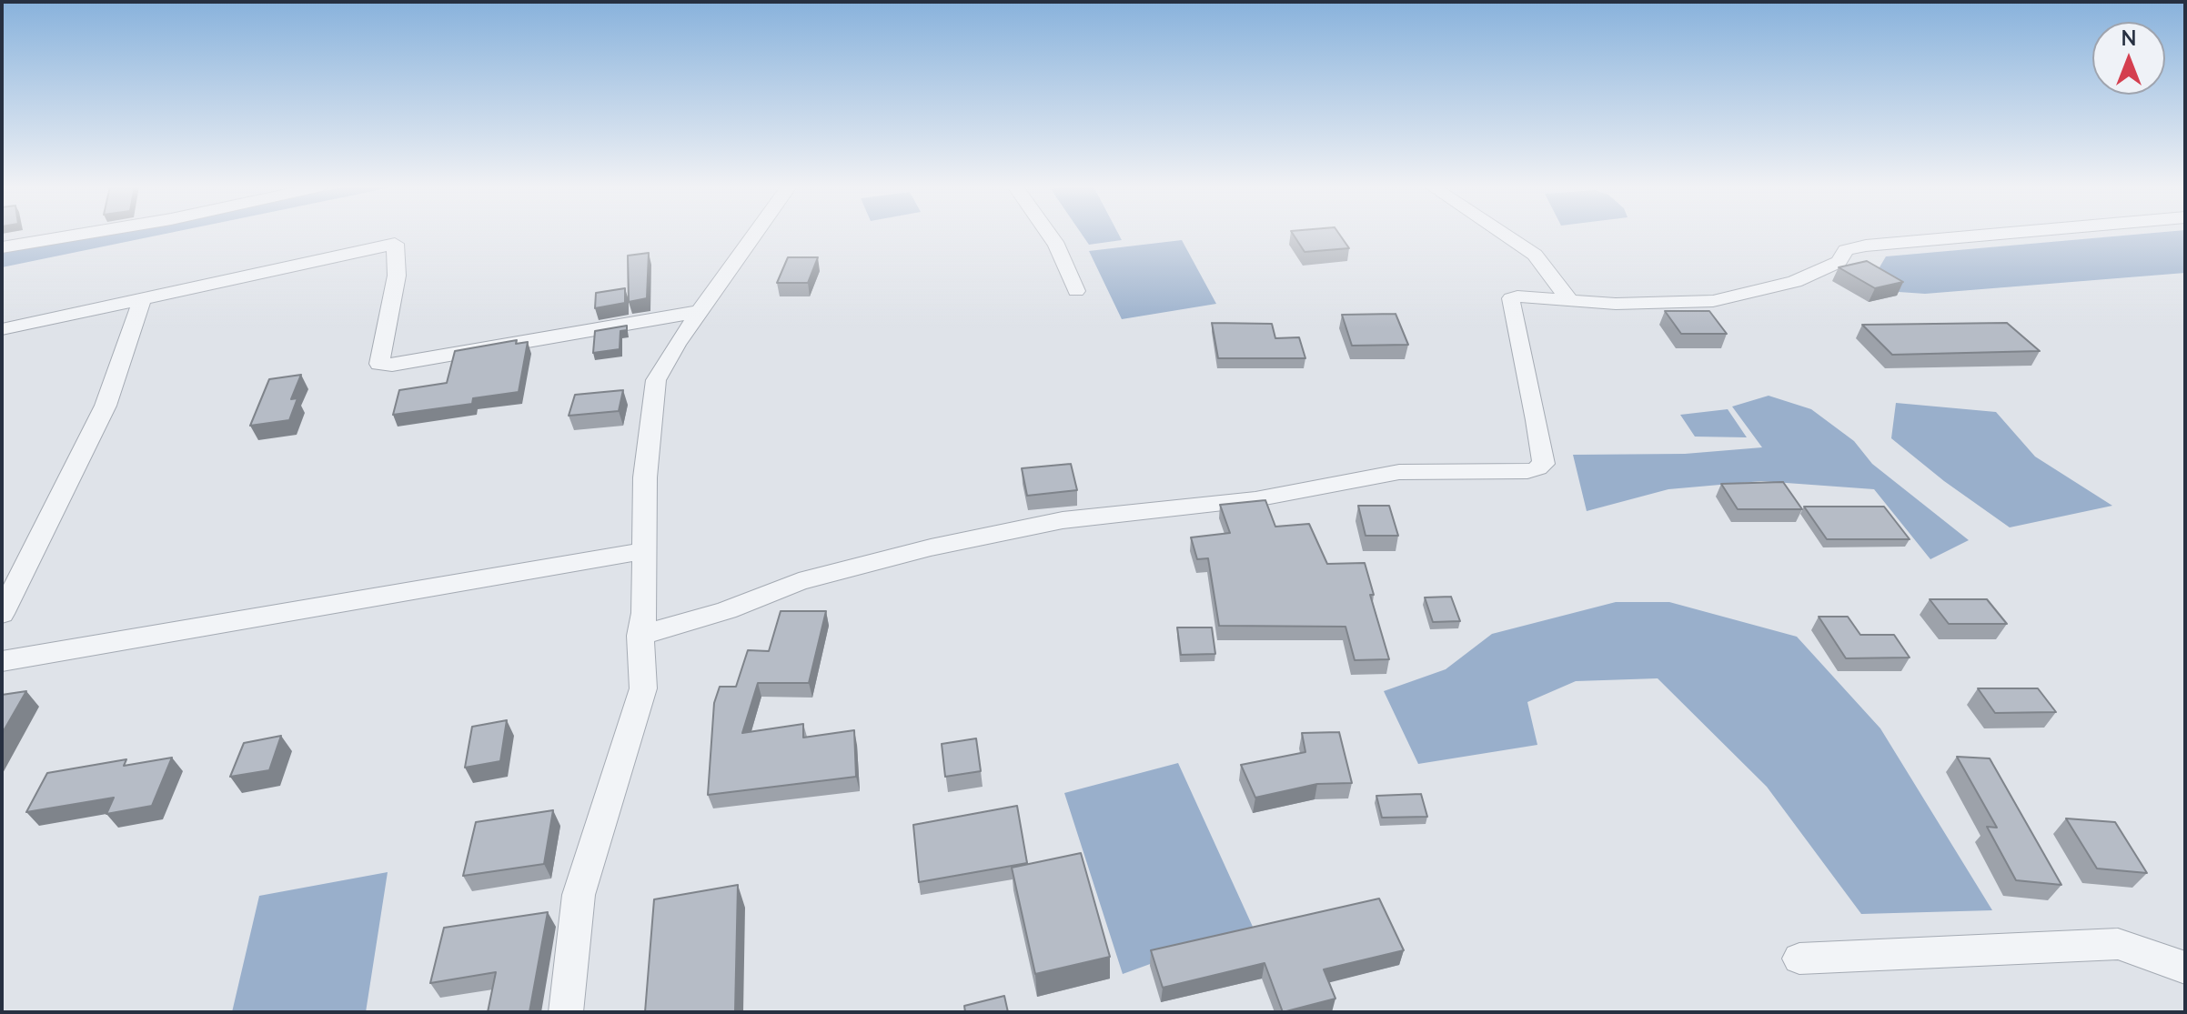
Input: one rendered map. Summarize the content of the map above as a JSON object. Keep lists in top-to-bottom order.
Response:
{
  "north": "top"
}
